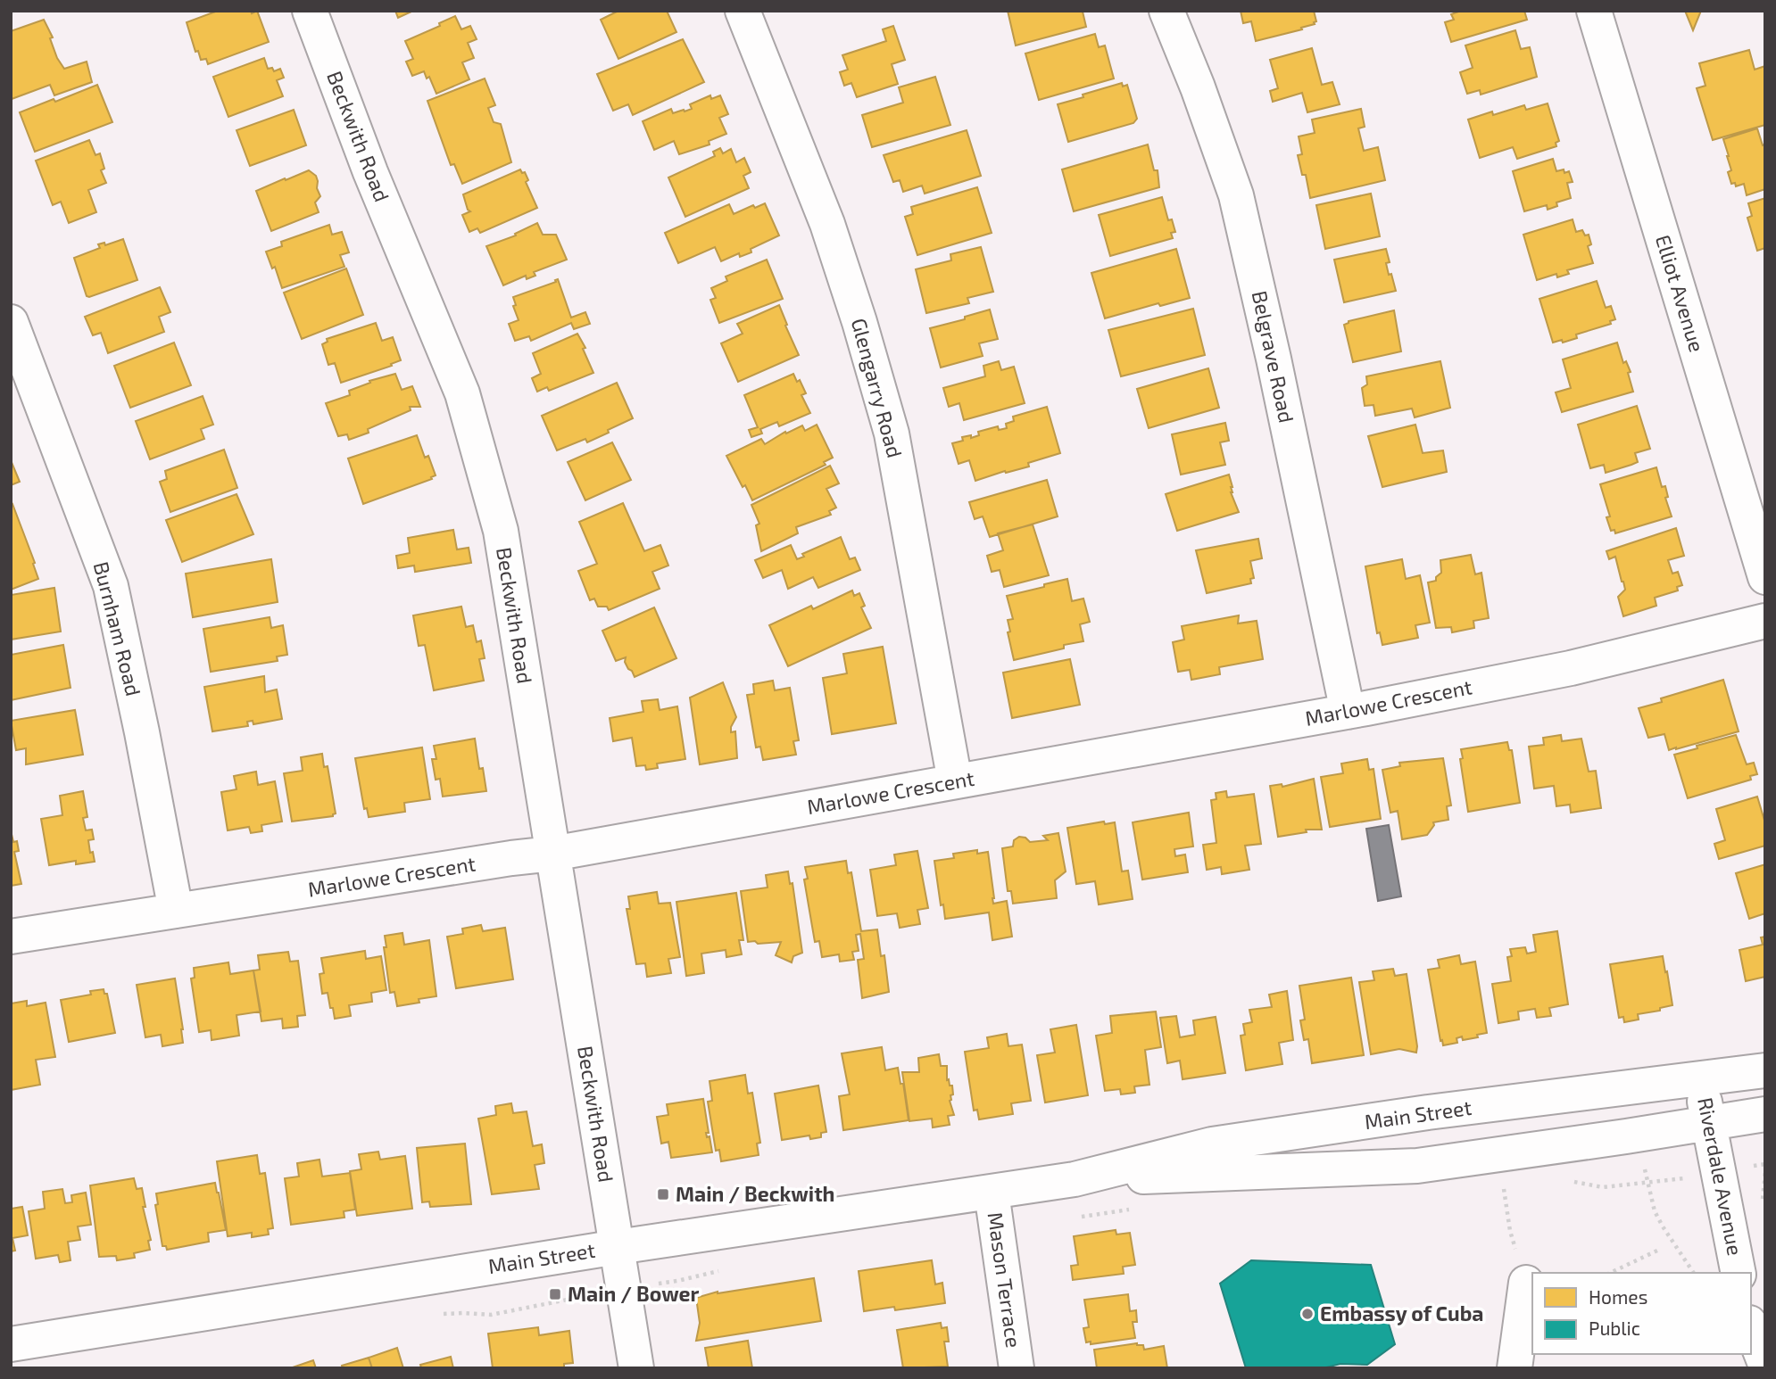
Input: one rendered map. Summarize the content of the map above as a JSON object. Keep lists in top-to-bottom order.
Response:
{
  "streets": {
    "street": [
      "Beckwith Road",
      "Elliot Avenue",
      "Belgrave Road",
      "Glengarry Road",
      "Burnham Road",
      "Marlowe Crescent",
      "Main Street",
      "Riverdale Avenue",
      "Mason Terrace"
    ]
  },
  "crossings": [
    ["Beckwith Road", "Marlowe Crescent"],
    ["Beckwith Road", "Main Street"],
    ["Belgrave Road", "Marlowe Crescent"],
    ["Glengarry Road", "Marlowe Crescent"],
    ["Burnham Road", "Marlowe Crescent"],
    ["Main Street", "Riverdale Avenue"],
    ["Main Street", "Mason Terrace"]
  ],
  "places": {
    "transit": ["Main / Beckwith", "Main / Bower"],
    "other": ["Embassy of Cuba"]
  },
  "legend": ["Homes", "Public"]
}
